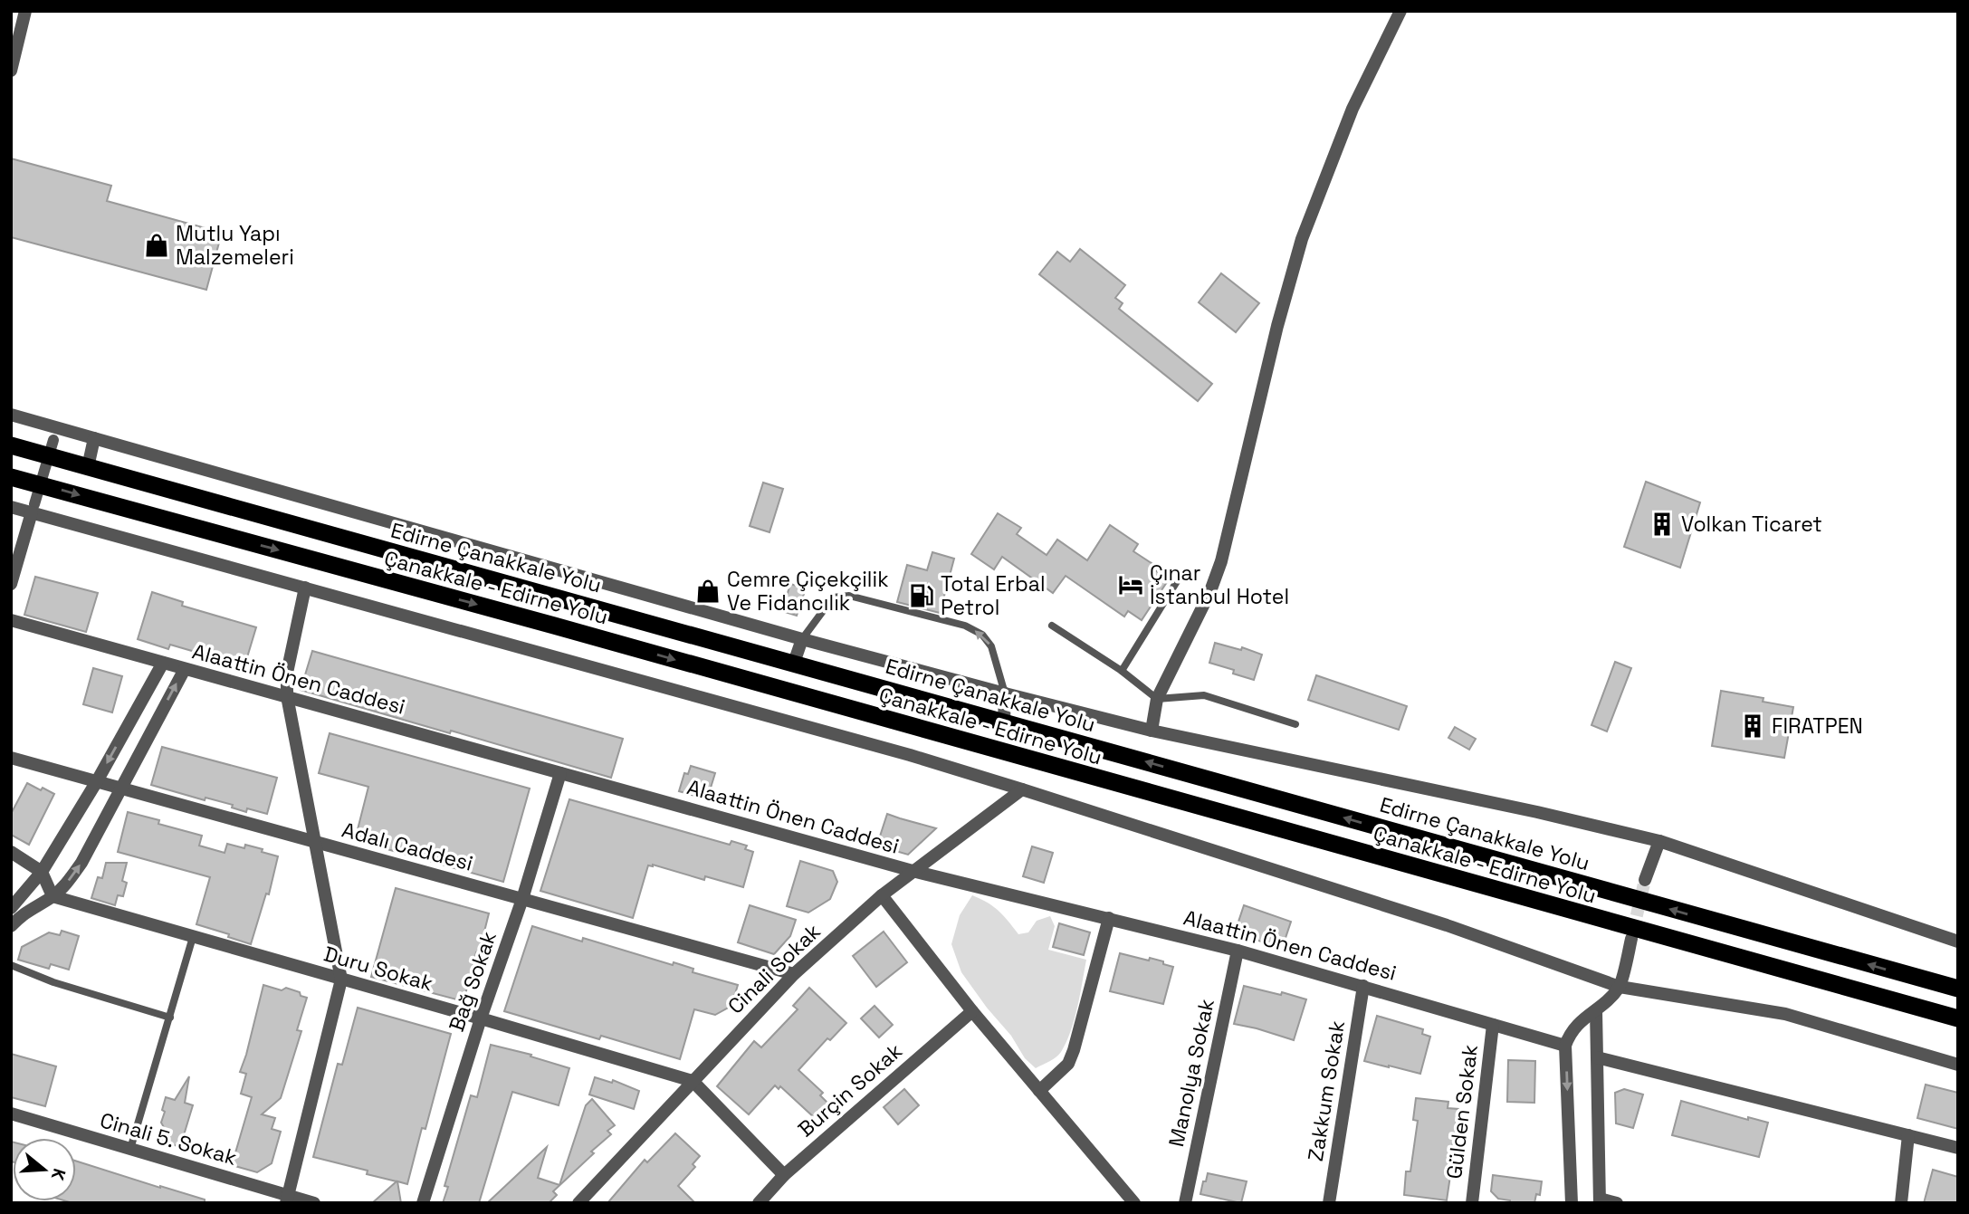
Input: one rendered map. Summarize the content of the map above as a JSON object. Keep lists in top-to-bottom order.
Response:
{
  "streets": {
    "highway": ["Edirne Çanakkale Yolu", "Çanakkale - Edirne Yolu"],
    "street": [
      "Alaattin Önen Caddesi",
      "Adalı Caddesi",
      "Duru Sokak",
      "Cinali Sokak",
      "Bağ Sokak",
      "Manolya Sokak",
      "Burçin Sokak",
      "Zakkum Sokak",
      "Gülden Sokak",
      "Cinali 5. Sokak"
    ]
  },
  "crossings": [
    ["Alaattin Önen Caddesi", "Cinali Sokak"],
    ["Alaattin Önen Caddesi", "Bağ Sokak"],
    ["Alaattin Önen Caddesi", "Manolya Sokak"],
    ["Alaattin Önen Caddesi", "Zakkum Sokak"],
    ["Alaattin Önen Caddesi", "Gülden Sokak"],
    ["Adalı Caddesi", "Cinali Sokak"],
    ["Adalı Caddesi", "Bağ Sokak"],
    ["Duru Sokak", "Cinali Sokak"],
    ["Duru Sokak", "Bağ Sokak"]
  ],
  "one_way": ["Edirne Çanakkale Yolu", "Çanakkale - Edirne Yolu"],
  "places": {
    "shop": ["Mutlu Yapı Malzemeleri", "Cemre Çiçekçilik Ve Fidancılık"],
    "building": ["Volkan Ticaret", "FIRATPEN"],
    "hotel": ["Çınar İstanbul Hotel"],
    "fuel station": ["Total Erbal Petrol"]
  },
  "north": "right"
}
